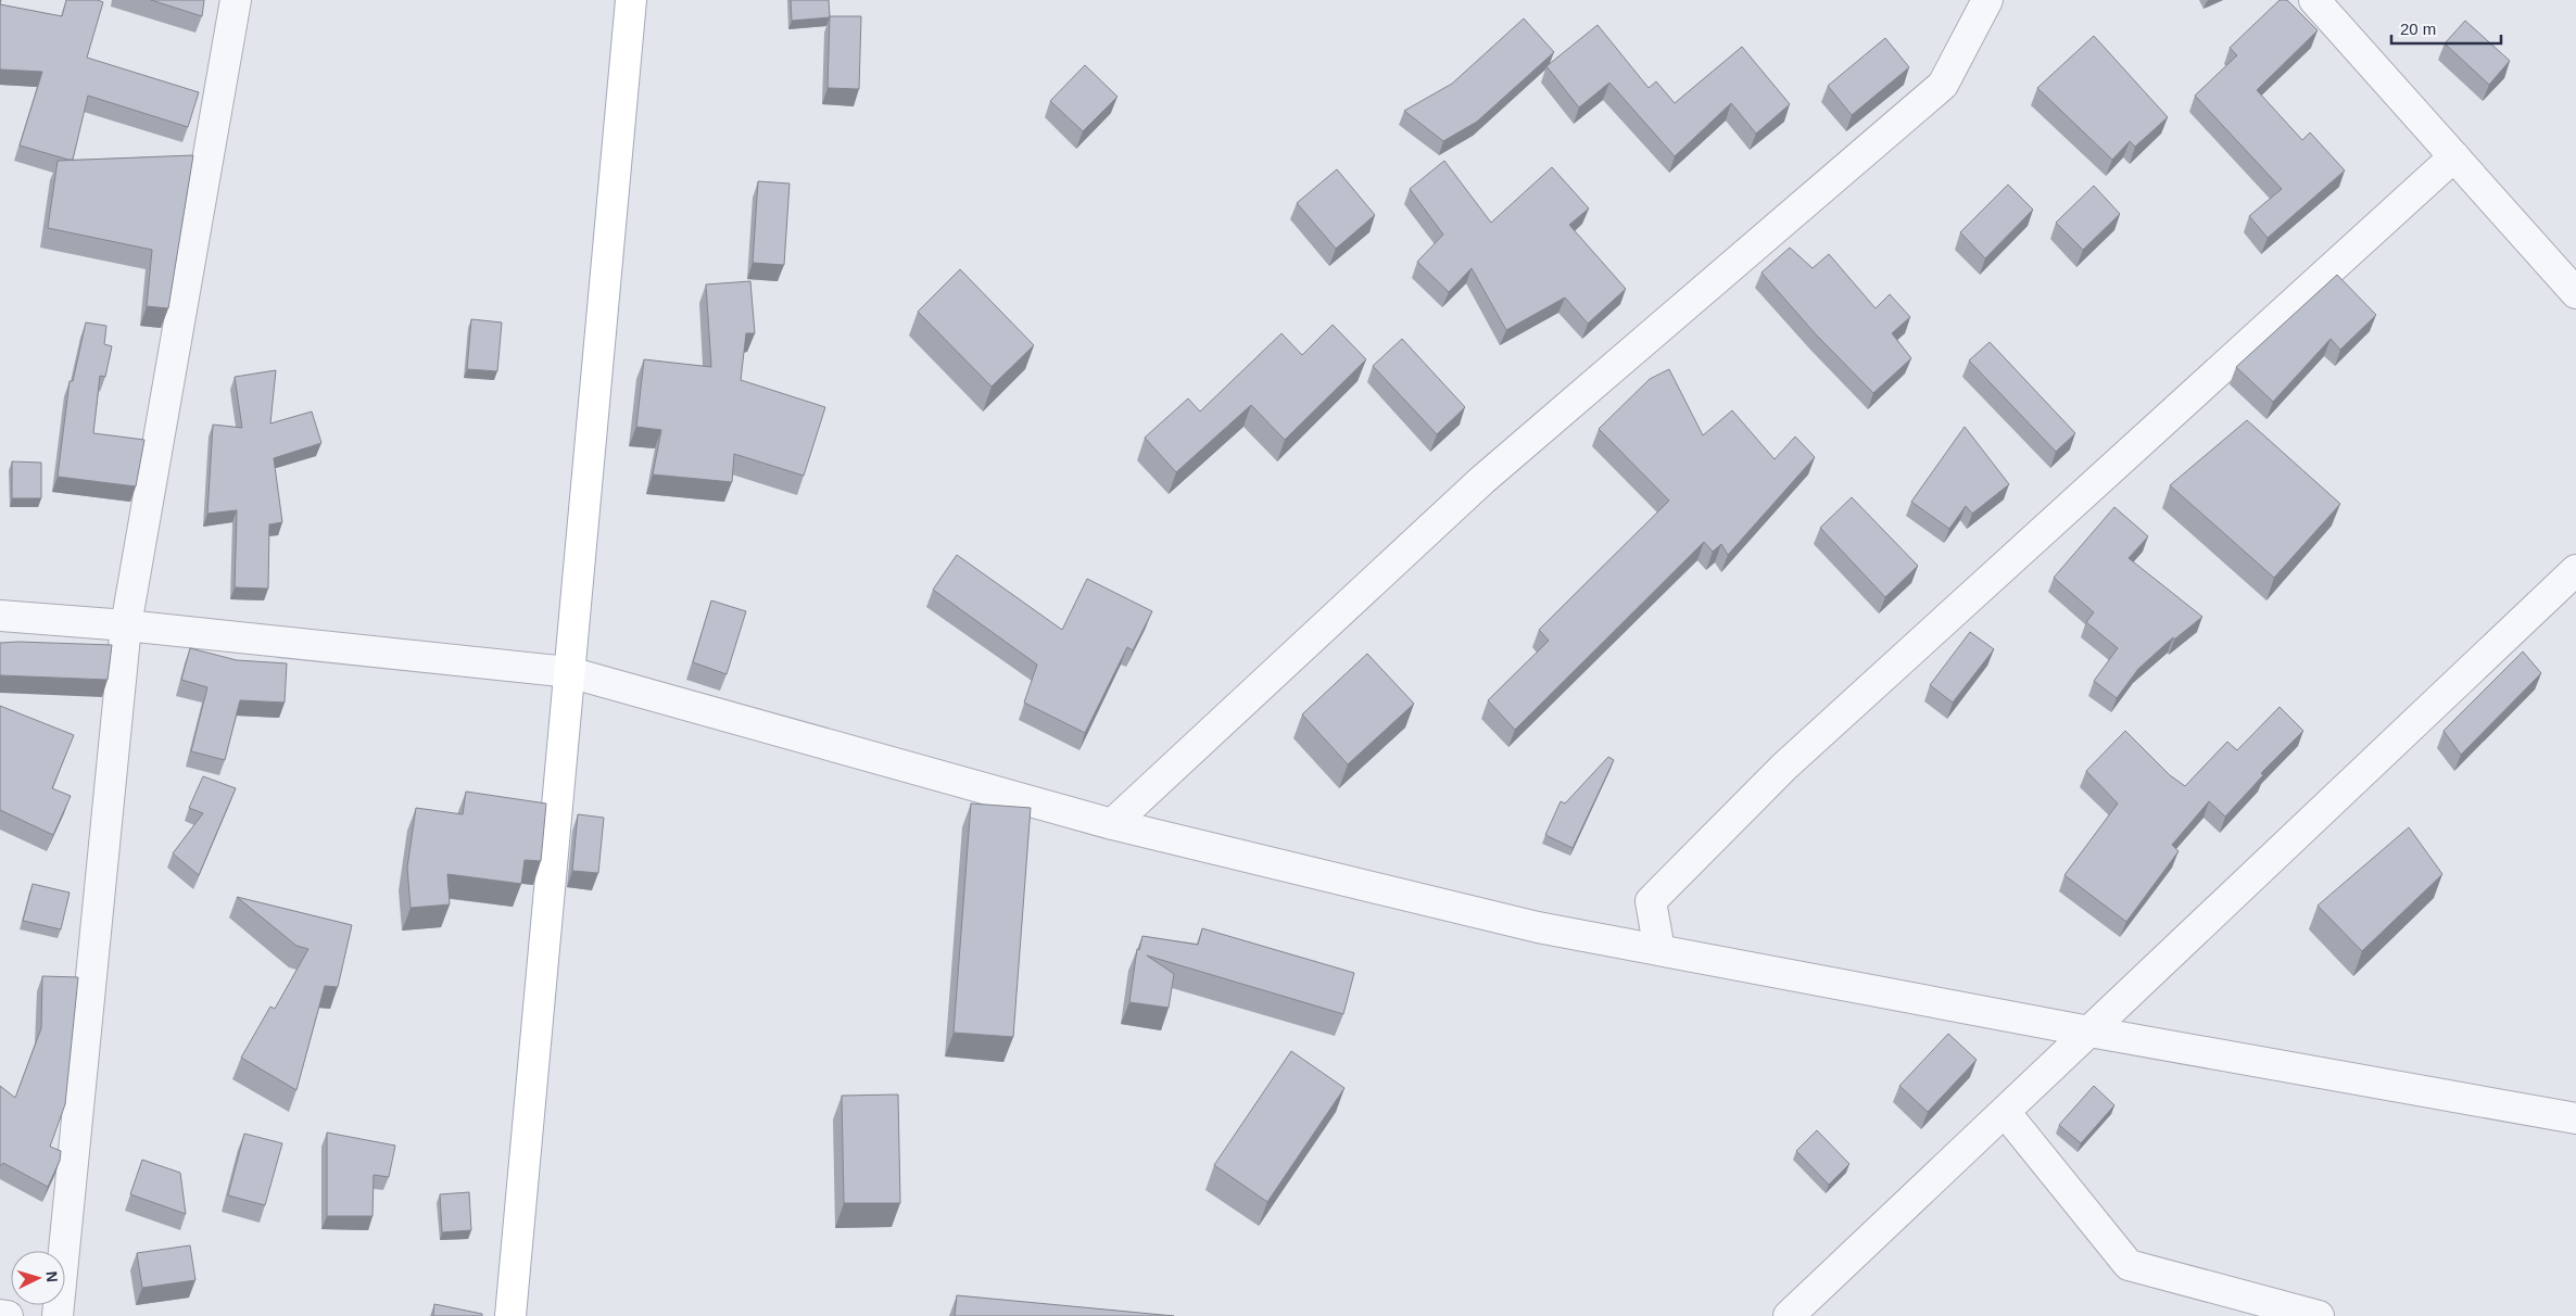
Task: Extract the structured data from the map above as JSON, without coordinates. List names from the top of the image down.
{
  "scale_bar": "20 m",
  "north": "right"
}
